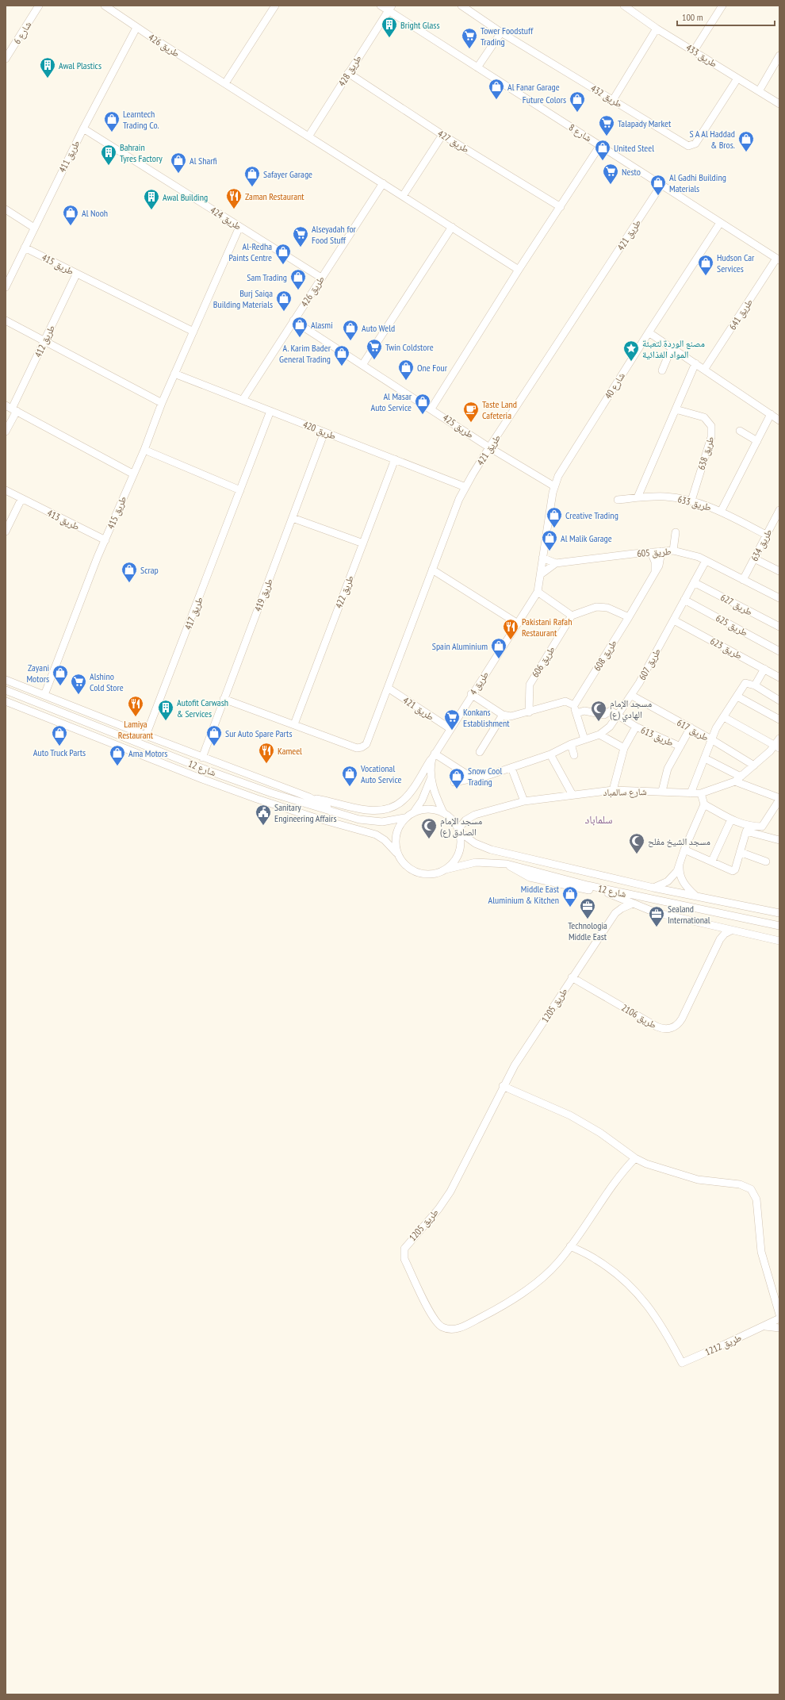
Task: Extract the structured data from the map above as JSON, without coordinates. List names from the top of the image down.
{
  "streets": {
    "street": [
      "شارع 6",
      "طريق 426",
      "طريق 433",
      "طريق 428",
      "طريق 432",
      "شارع 8",
      "طريق 427",
      "طريق 411",
      "طريق 424",
      "طريق 421",
      "طريق 415",
      "طريق 641",
      "طريق 412",
      "شارع 40",
      "طريق 425",
      "طريق 420",
      "طريق 638",
      "طريق 633",
      "طريق 413",
      "طريق 634",
      "طريق 605",
      "طريق 422",
      "طريق 419",
      "طريق 627",
      "طريق 417",
      "طريق 625",
      "طريق 623",
      "طريق 608",
      "طريق 606",
      "طريق 607",
      "طريق 4",
      "طريق 617",
      "طريق 613",
      "شارع 12",
      "شارع سالمباد",
      "طريق 1205",
      "طريق 2106",
      "طريق 1212"
    ]
  },
  "crossings": [
    ["طريق 426", "طريق 428"],
    ["طريق 426", "طريق 411"],
    ["طريق 426", "طريق 424"],
    ["طريق 426", "طريق 425"],
    ["طريق 426", "طريق 420"],
    ["طريق 433", "طريق 432"],
    ["طريق 428", "شارع 8"],
    ["طريق 428", "طريق 427"],
    ["شارع 8", "طريق 421"],
    ["شارع 8", "طريق 641"],
    ["شارع 8", "شارع 40"],
    ["طريق 411", "طريق 424"],
    ["طريق 411", "طريق 415"],
    ["طريق 424", "طريق 415"],
    ["طريق 421", "طريق 425"],
    ["طريق 421", "طريق 420"],
    ["طريق 421", "طريق 422"],
    ["طريق 421", "طريق 4"],
    ["طريق 415", "طريق 412"],
    ["طريق 415", "طريق 420"],
    ["طريق 415", "طريق 413"],
    ["شارع 40", "طريق 425"],
    ["شارع 40", "طريق 4"],
    ["طريق 425", "طريق 4"],
    ["طريق 420", "طريق 422"],
    ["طريق 420", "طريق 419"],
    ["طريق 420", "طريق 417"],
    ["طريق 638", "طريق 633"],
    ["طريق 633", "طريق 634"],
    ["طريق 634", "طريق 605"],
    ["طريق 605", "طريق 608"],
    ["طريق 605", "طريق 607"],
    ["طريق 605", "طريق 4"],
    ["طريق 627", "طريق 607"],
    ["طريق 625", "طريق 607"],
    ["طريق 623", "طريق 607"],
    ["طريق 607", "طريق 617"],
    ["طريق 607", "طريق 613"],
    ["طريق 617", "شارع سالمباد"],
    ["شارع 12", "شارع سالمباد"],
    ["طريق 1205", "طريق 2106"],
    ["طريق 1205", "طريق 1212"]
  ],
  "districts": ["سلماباد"],
  "places": {
    "building": [
      "Bright Glass",
      "Awal Plastics",
      "Bahrain Tyres Factory",
      "Awal Building",
      "Autofit Carwash & Services"
    ],
    "supermarket": [
      "Tower Foodstuff Trading",
      "Talapady Market",
      "Nesto",
      "Alseyadah for Food Stuff",
      "Twin Coldstore",
      "Alshino Cold Store",
      "Konkans Establishment"
    ],
    "shop": [
      "Al Fanar Garage",
      "Future Colors",
      "Learntech Trading Co.",
      "S A Al Haddad & Bros.",
      "United Steel",
      "Al Sharfi",
      "Safayer Garage",
      "Al Gadhi Building Materials",
      "Al Nooh",
      "Al-Redha Paints Centre",
      "Hudson Car Services",
      "Sam Trading",
      "Burj Saiqa Building Materials",
      "Alasmi",
      "Auto Weld",
      "A. Karim Bader General Trading",
      "One Four",
      "Al Masar Auto Service",
      "Creative Trading",
      "Al Malik Garage",
      "Scrap",
      "Spain Aluminium",
      "Zayani Motors",
      "Auto Truck Parts",
      "Sur Auto Spare Parts",
      "Ama Motors",
      "Vocational Auto Service",
      "Snow Cool Trading",
      "Middle East Aluminium & Kitchen"
    ],
    "restaurant": [
      "Zaman Restaurant",
      "Pakistani Rafah Restaurant",
      "Lamiya Restaurant",
      "Kameel"
    ],
    "place": ["مصنع الوردة لتعبئة المواد الغذائية"],
    "cafe": ["Taste Land Cafeteria"],
    "mosque": ["مسجد الإمام الهادي (ع)", "مسجد الإمام الصادق (ع)", "مسجد الشيخ مفلح"],
    "public building": ["Sanitary Engineering Affairs"],
    "office": ["Technologia Middle East", "Sealand International"]
  },
  "scale_bar": "100 m"
}
